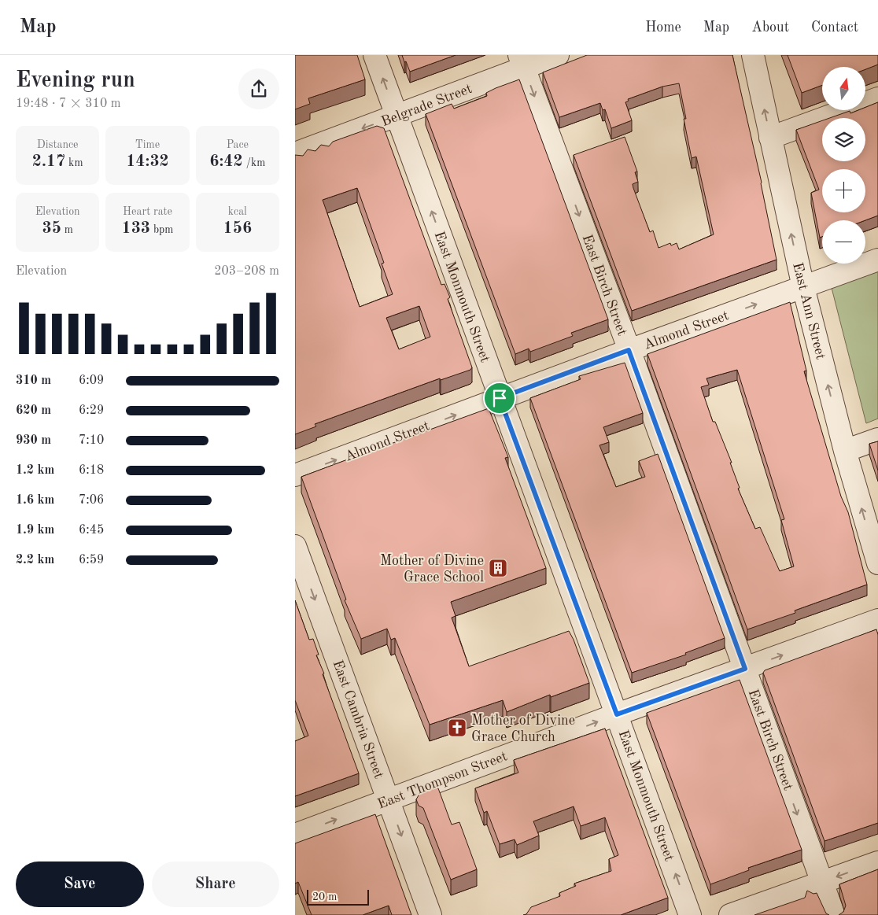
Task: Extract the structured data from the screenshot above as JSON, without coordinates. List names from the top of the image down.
{
  "streets": {
    "street": [
      "Belgrade Street",
      "East Birch Street",
      "East Monmouth Street",
      "East Ann Street",
      "Almond Street",
      "East Cambria Street",
      "East Thompson Street"
    ]
  },
  "crossings": [
    ["Belgrade Street", "East Birch Street"],
    ["Belgrade Street", "East Monmouth Street"],
    ["East Birch Street", "Almond Street"],
    ["East Birch Street", "East Thompson Street"],
    ["East Monmouth Street", "Almond Street"],
    ["East Monmouth Street", "East Thompson Street"],
    ["East Ann Street", "Almond Street"],
    ["East Cambria Street", "East Thompson Street"]
  ],
  "one_way": [
    "Belgrade Street",
    "East Birch Street",
    "East Monmouth Street",
    "East Ann Street",
    "Almond Street",
    "East Cambria Street",
    "East Thompson Street"
  ],
  "places": {
    "building": ["Mother of Divine Grace School"],
    "church": ["Mother of Divine Grace Church"]
  },
  "scale_bar": "20 m",
  "north": "top",
  "page": {
    "header": "Map",
    "nav": [
      "Home",
      "Map",
      "About",
      "Contact"
    ],
    "heading": ["Evening run", "19:48 · 7 × 310 m"],
    "map_buttons": ["+", "−"],
    "stats": [
      ["Distance", "2.17 km"],
      ["Time", "14:32"],
      ["Pace", "6:42 /km"],
      ["Elevation", "35 m"],
      ["Heart rate", "133 bpm"],
      ["kcal", "156"]
    ],
    "chart": ["Elevation", "203–208 m"],
    "list": [
      {
        "name": "310 m",
        "note": "6:09"
      },
      {
        "name": "620 m",
        "note": "6:29"
      },
      {
        "name": "930 m",
        "note": "7:10"
      },
      {
        "name": "1.2 km",
        "note": "6:18"
      },
      {
        "name": "1.6 km",
        "note": "7:06"
      },
      {
        "name": "1.9 km",
        "note": "6:45"
      },
      {
        "name": "2.2 km",
        "note": "6:59"
      }
    ],
    "buttons": ["Save", "Share"],
    "scale": "20 m"
  }
}
